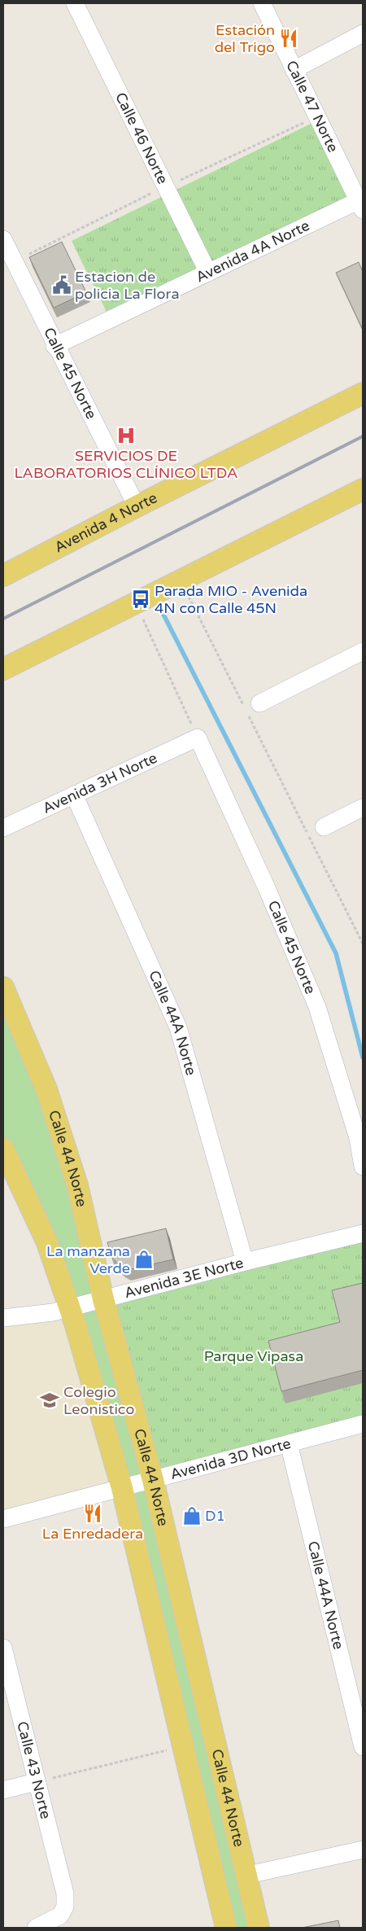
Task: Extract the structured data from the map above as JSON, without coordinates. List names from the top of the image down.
{
  "streets": {
    "main road": ["Avenida 4 Norte", "Calle 44 Norte"],
    "street": [
      "Calle 47 Norte",
      "Calle 46 Norte",
      "Avenida 4A Norte",
      "Calle 45 Norte",
      "Avenida 3H Norte",
      "Calle 44A Norte",
      "Avenida 3E Norte",
      "Avenida 3D Norte",
      "Calle 43 Norte"
    ]
  },
  "crossings": [
    ["Calle 47 Norte", "Avenida 4A Norte"],
    ["Calle 46 Norte", "Avenida 4A Norte"],
    ["Avenida 4A Norte", "Calle 45 Norte"],
    ["Calle 45 Norte", "Avenida 4 Norte"],
    ["Calle 45 Norte", "Avenida 3H Norte"],
    ["Avenida 3H Norte", "Calle 44A Norte"],
    ["Calle 44A Norte", "Avenida 3E Norte"],
    ["Calle 44A Norte", "Avenida 3D Norte"],
    ["Calle 44 Norte", "Avenida 3E Norte"],
    ["Calle 44 Norte", "Avenida 3D Norte"]
  ],
  "parks": ["Parque Vipasa"],
  "places": {
    "restaurant": ["Estación del Trigo", "La Enredadera"],
    "public building": ["Estacion de policia La Flora"],
    "hospital": ["SERVICIOS DE LABORATORIOS CLÍNICO LTDA"],
    "bus stop": ["Parada MIO - Avenida 4N con Calle 45N"],
    "shop": ["La manzana Verde", "D1"],
    "school or university": ["Colegio Leonistico"]
  }
}
